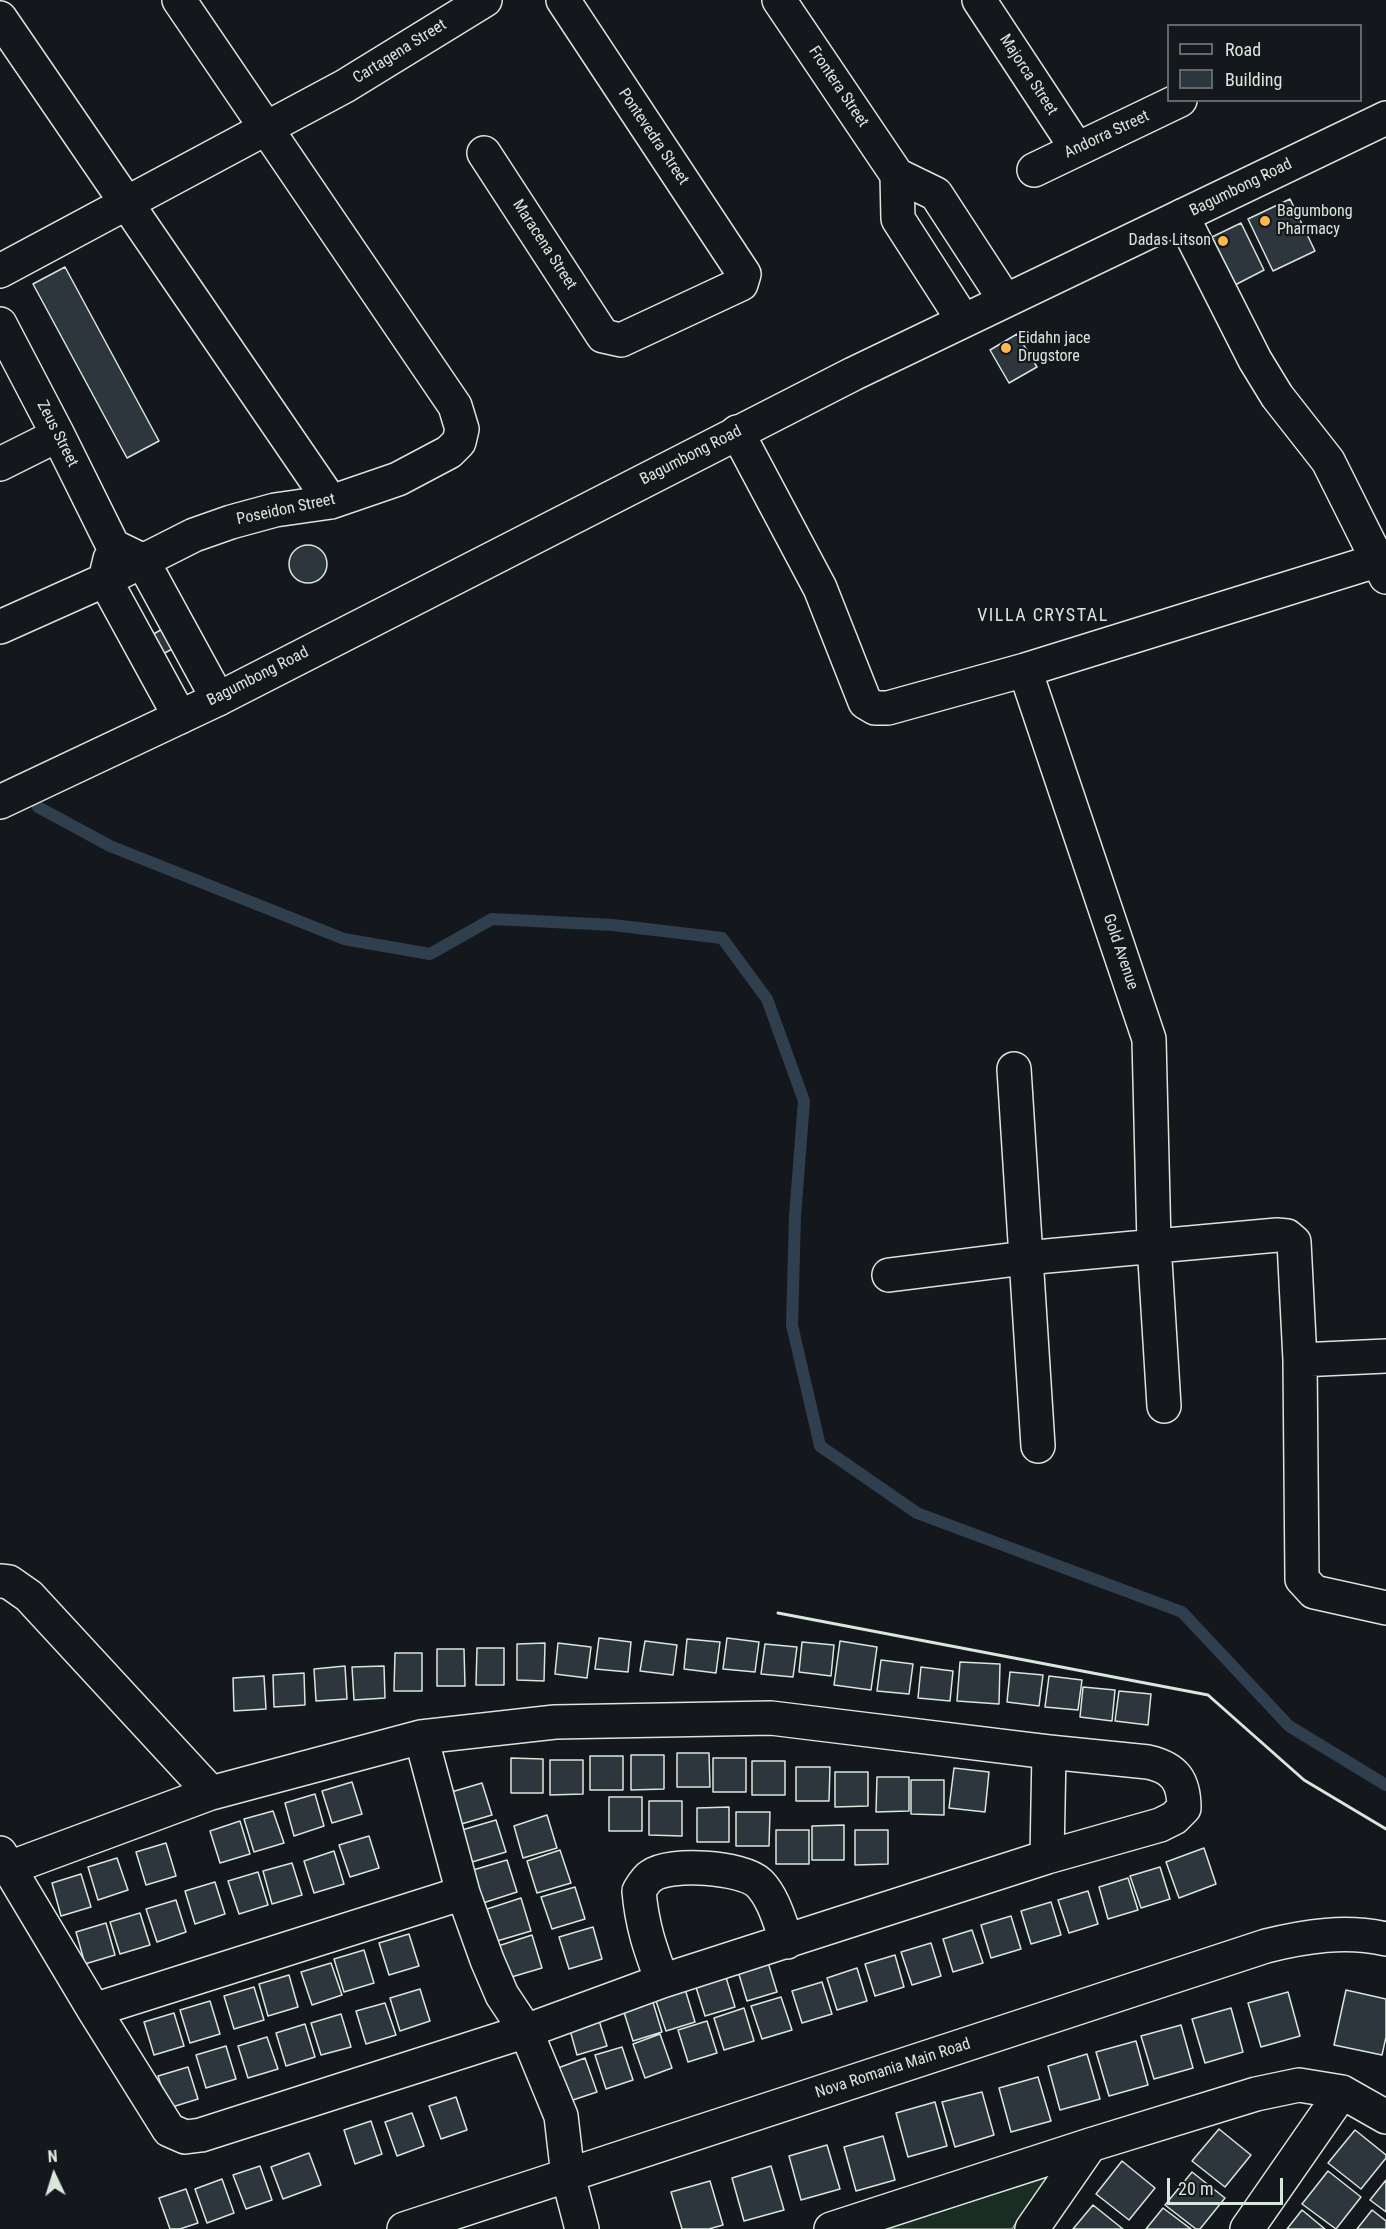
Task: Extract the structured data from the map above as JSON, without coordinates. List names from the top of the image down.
{
  "streets": {
    "street": [
      "Cartagena Street",
      "Majorca Street",
      "Frontera Street",
      "Andorra Street",
      "Pontevedra Street",
      "Bagumbong Road",
      "Maracena Street",
      "Zeus Street",
      "Poseidon Street",
      "Gold Avenue",
      "Nova Romania Main Road"
    ]
  },
  "crossings": [
    ["Cartagena Street", "Poseidon Street"],
    ["Majorca Street", "Andorra Street"],
    ["Pontevedra Street", "Maracena Street"]
  ],
  "districts": ["VILLA CRYSTAL"],
  "places": ["Bagumbong Pharmacy", "Dadas Litson", "Eidahn jace Drugstore"],
  "legend": ["Road", "Building"],
  "scale_bar": "20 m",
  "north": "top"
}
